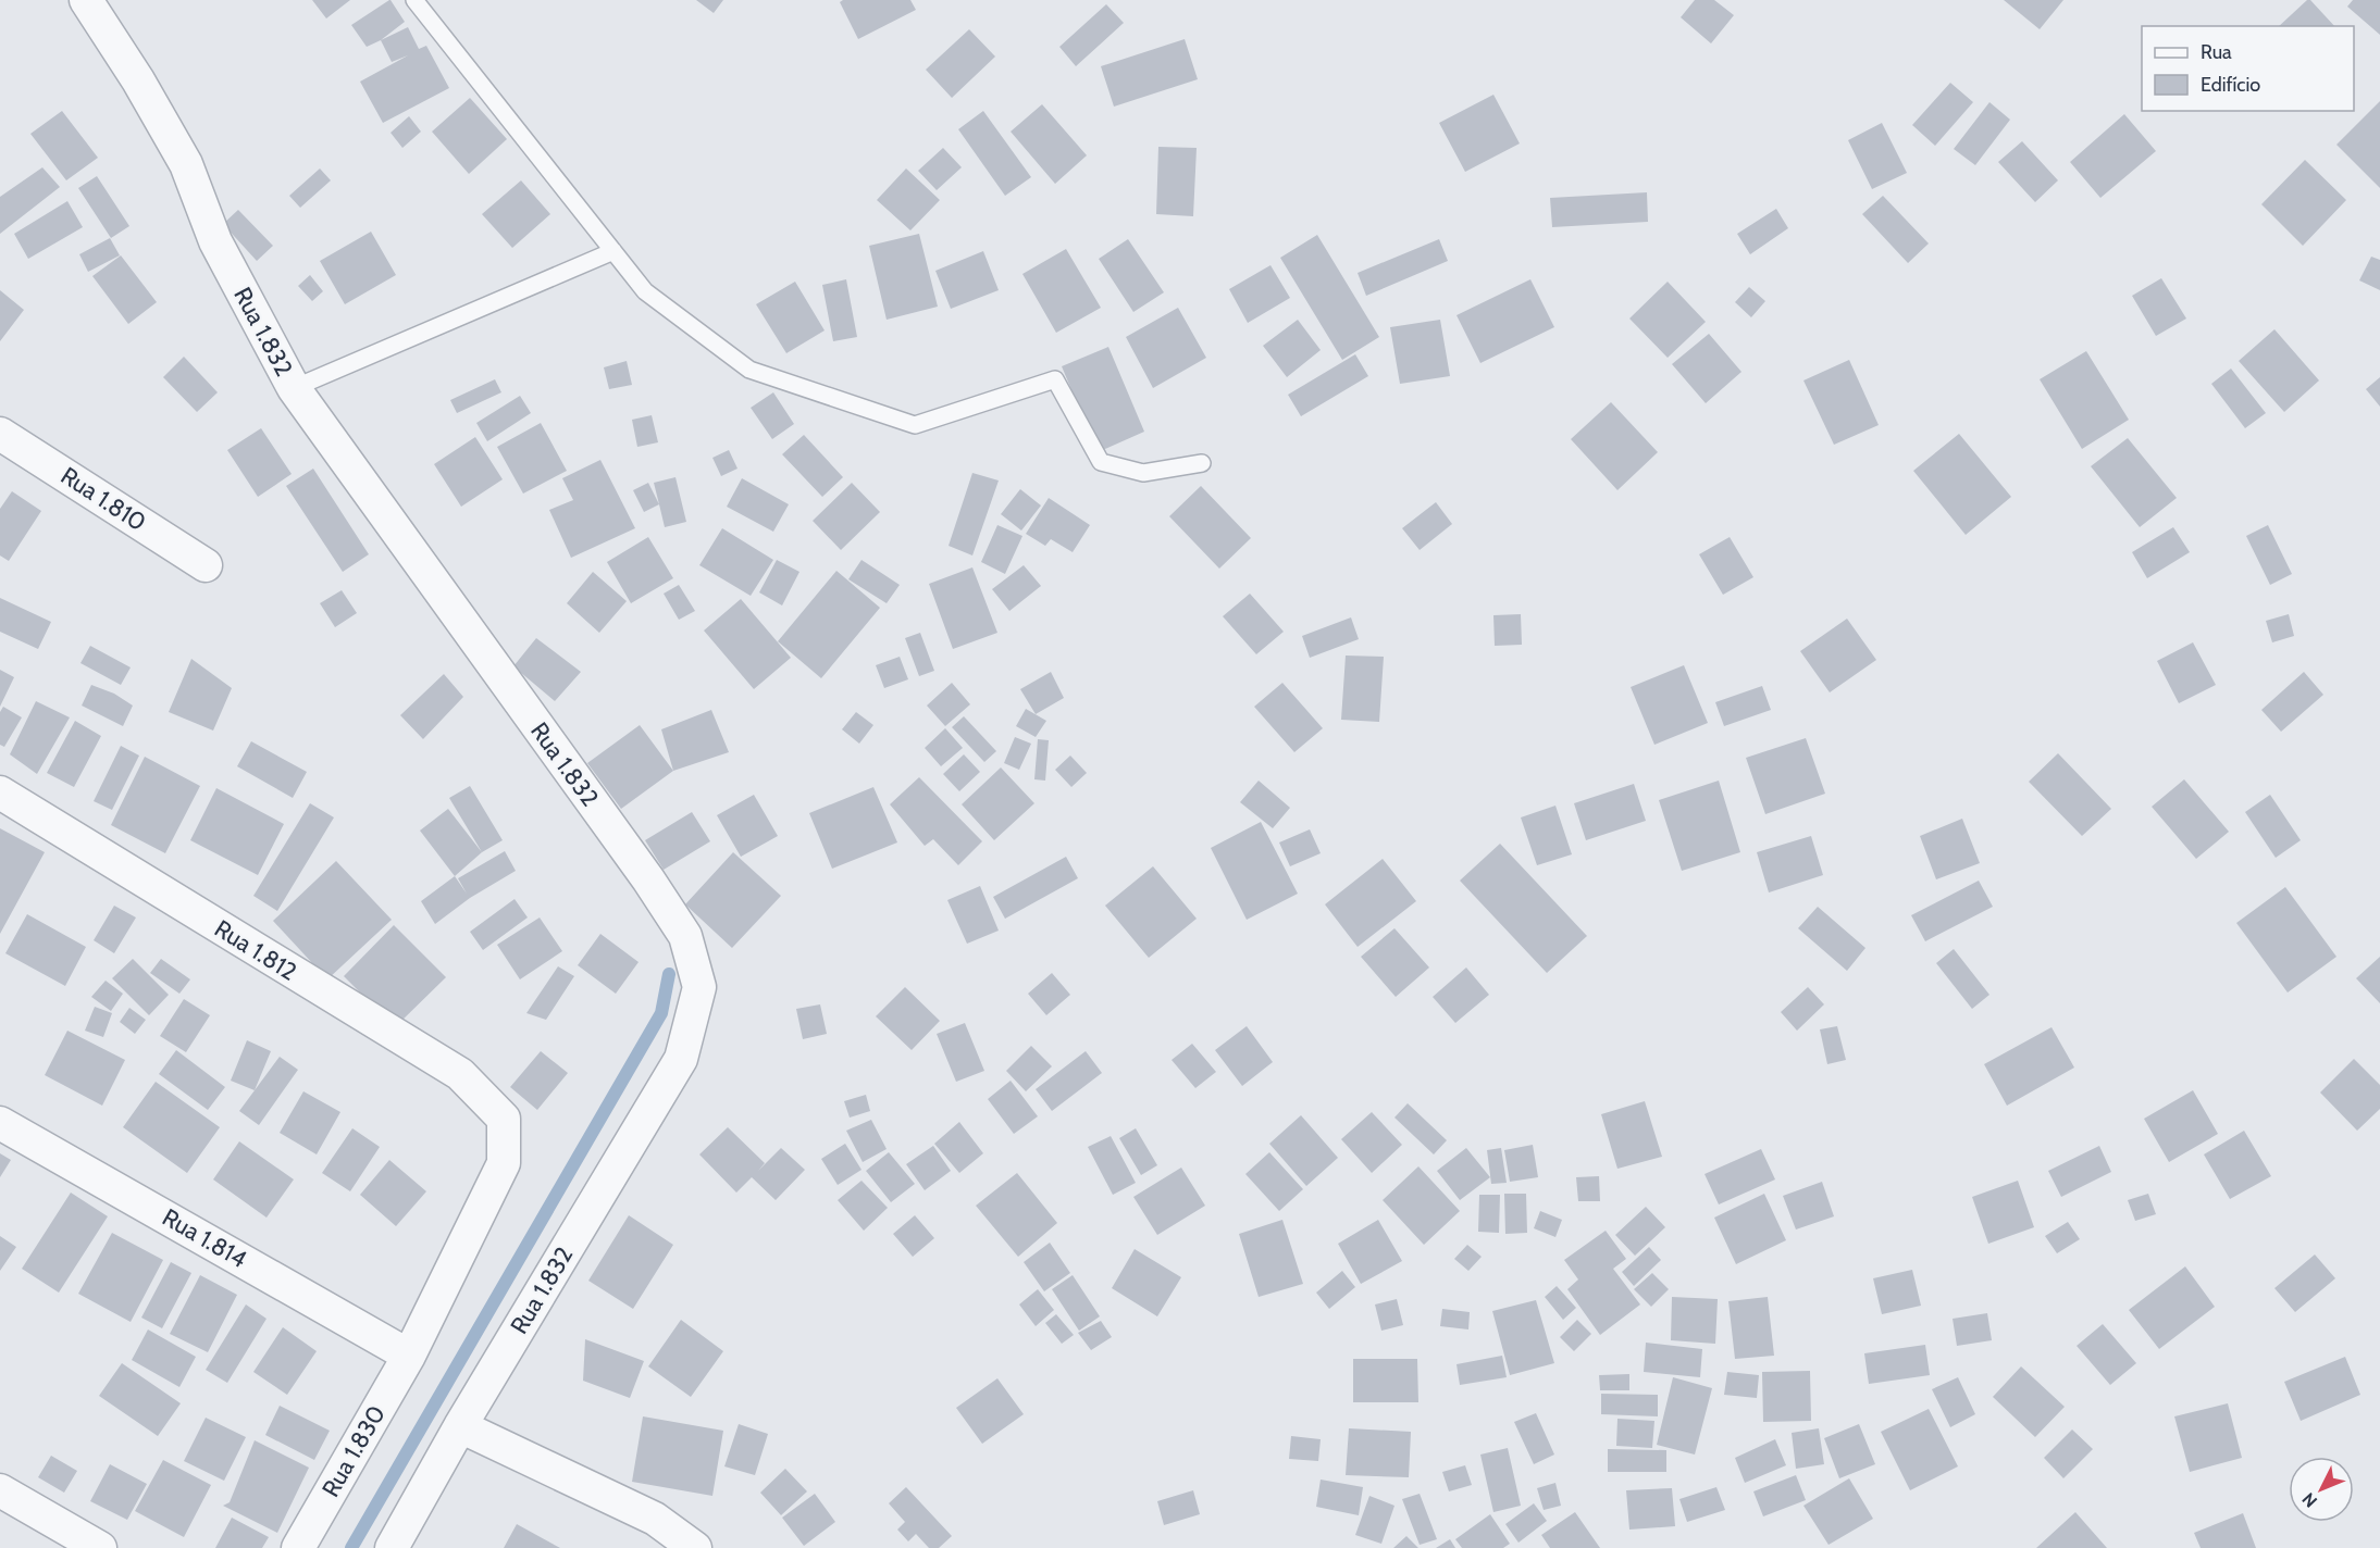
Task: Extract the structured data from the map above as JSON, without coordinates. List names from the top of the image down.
{
  "streets": {
    "street": [
      "Rua 1.832",
      "Rua 1.810",
      "Rua 1.812",
      "Rua 1.814",
      "Rua 1.830"
    ]
  },
  "crossings": [
    ["Rua 1.812", "Rua 1.830"],
    ["Rua 1.814", "Rua 1.830"]
  ],
  "legend": ["Rua", "Edifício"],
  "north": "bottom left"
}
